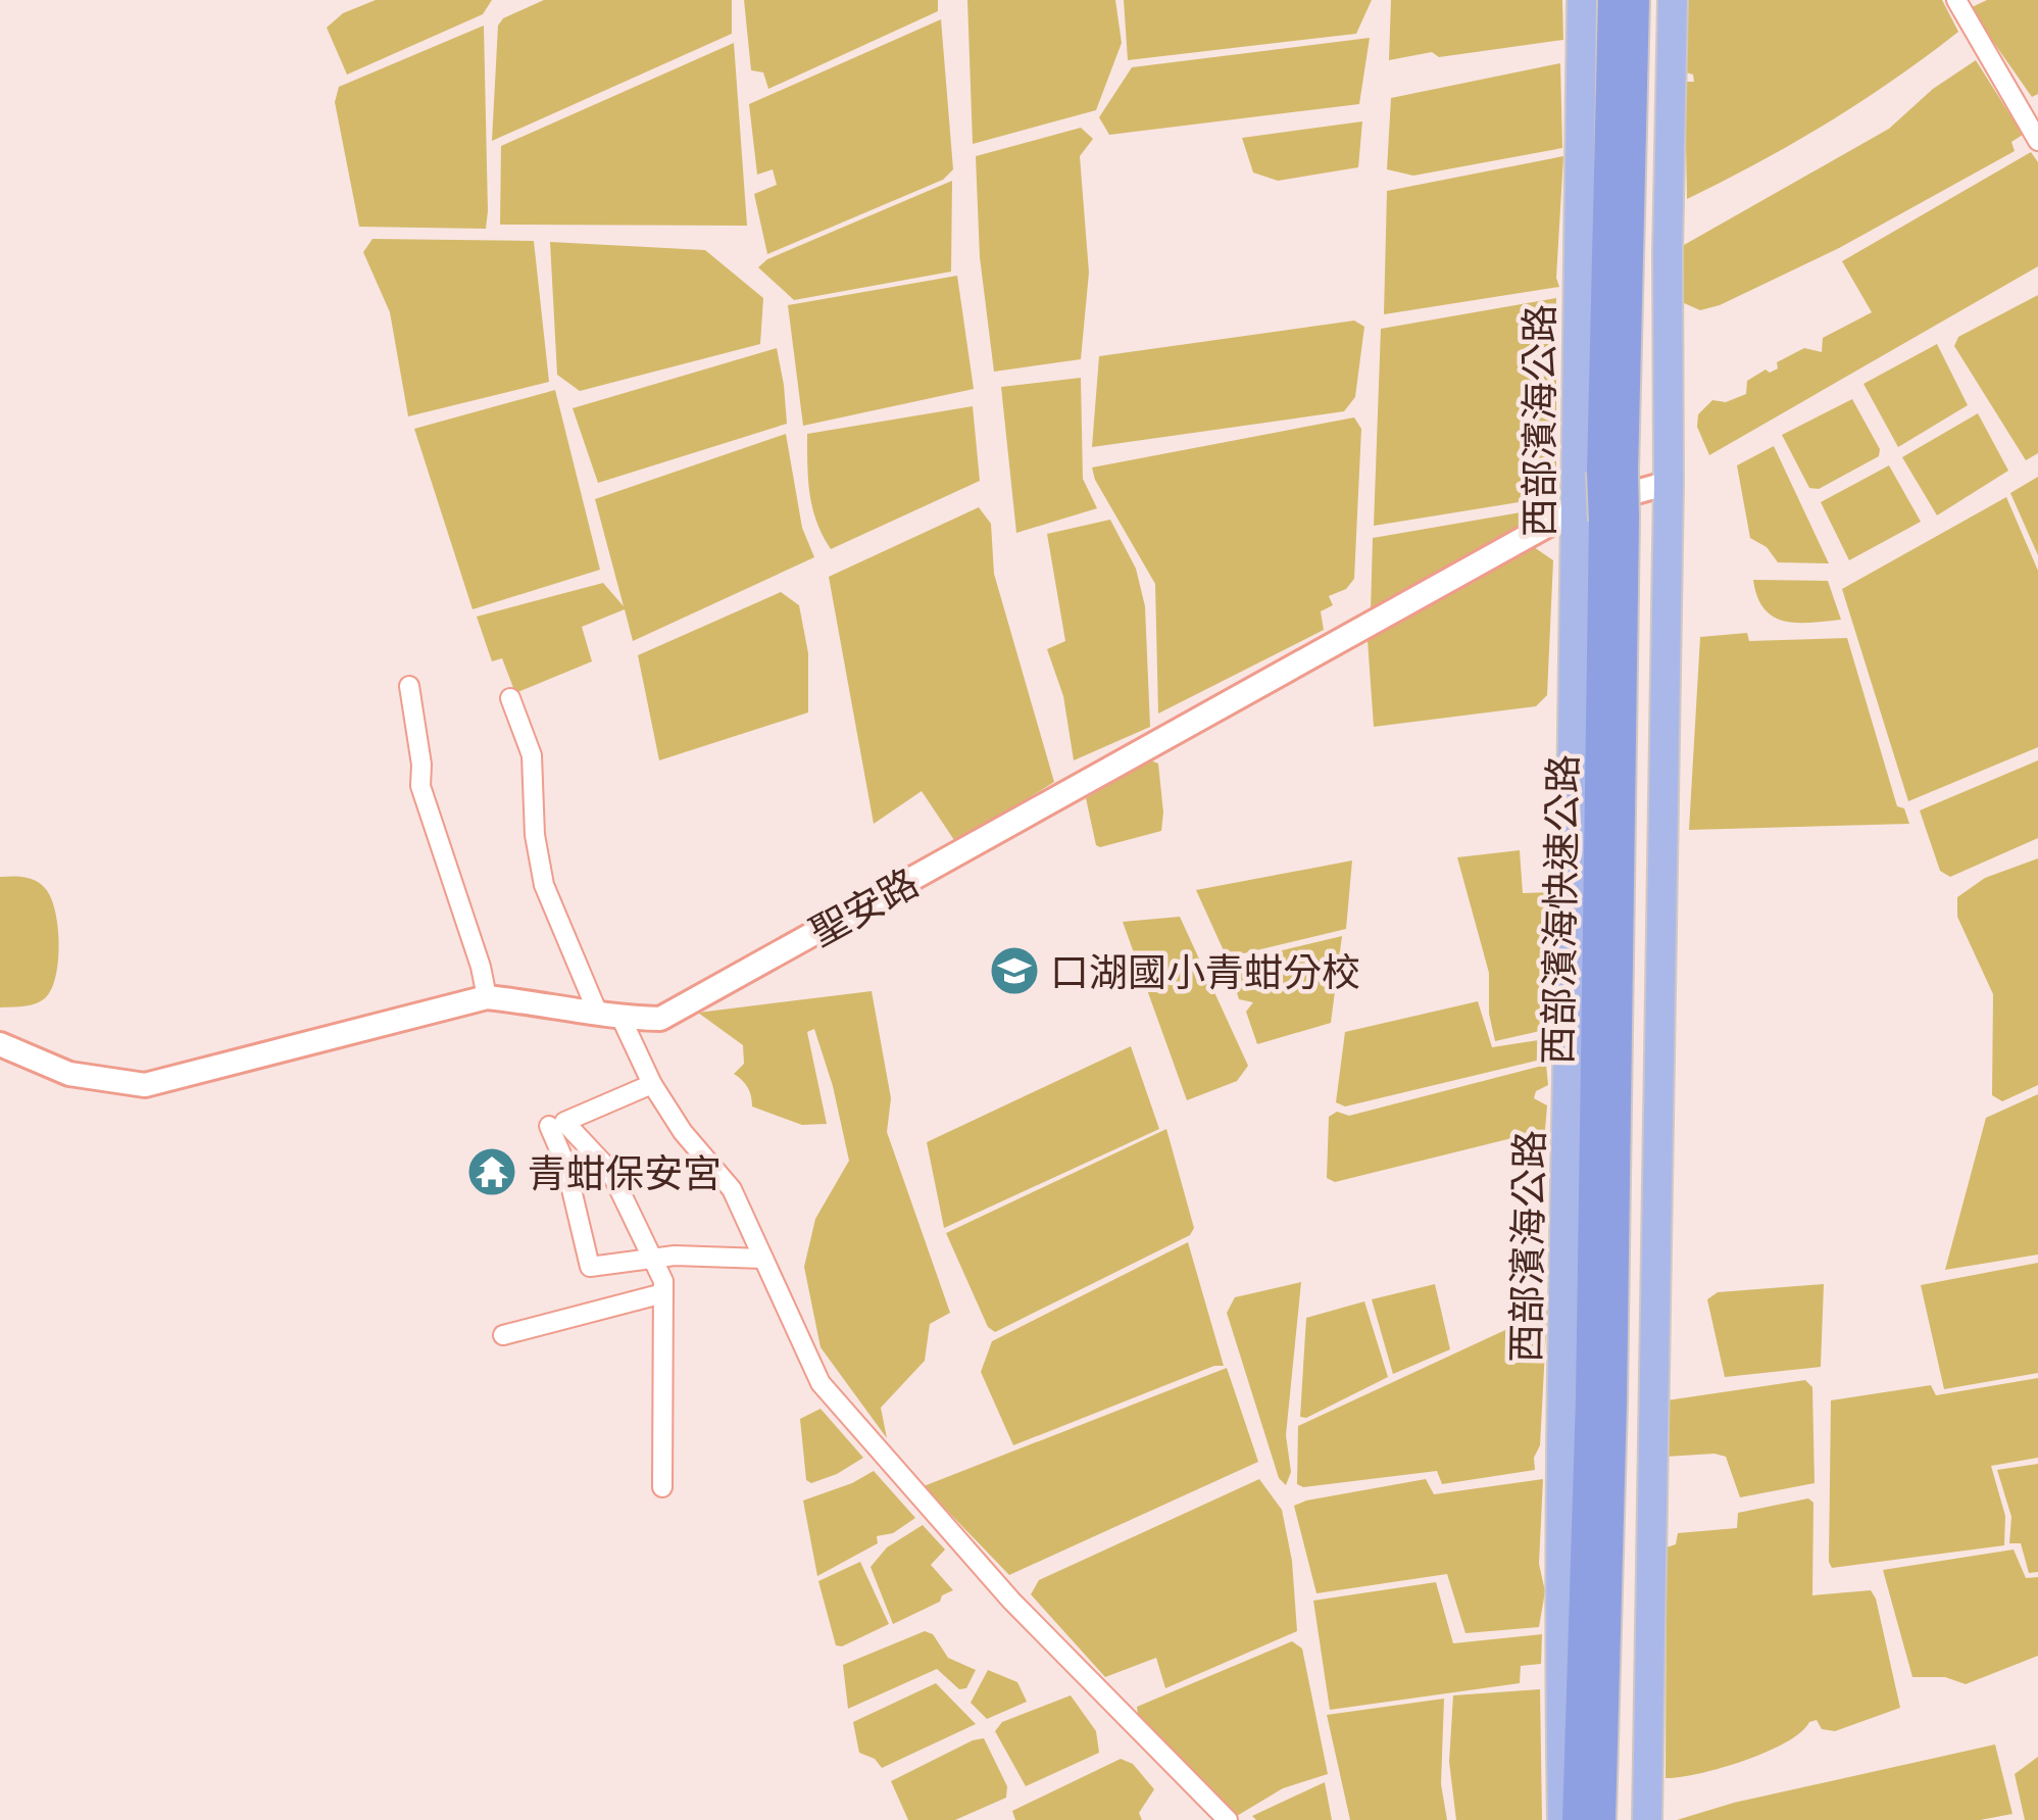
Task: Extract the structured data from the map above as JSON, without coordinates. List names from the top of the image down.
{
  "streets": {
    "highway": ["西部濱海快速公路"],
    "main road": ["西部濱海公路"],
    "street": ["聖安路"]
  },
  "crossings": [
    ["西部濱海公路", "聖安路"],
    ["西部濱海公路", "西部濱海快速公路"],
    ["聖安路", "西部濱海快速公路"]
  ],
  "places": {
    "school or university": ["口湖國小青蚶分校"],
    "temple": ["青蚶保安宮"]
  }
}
